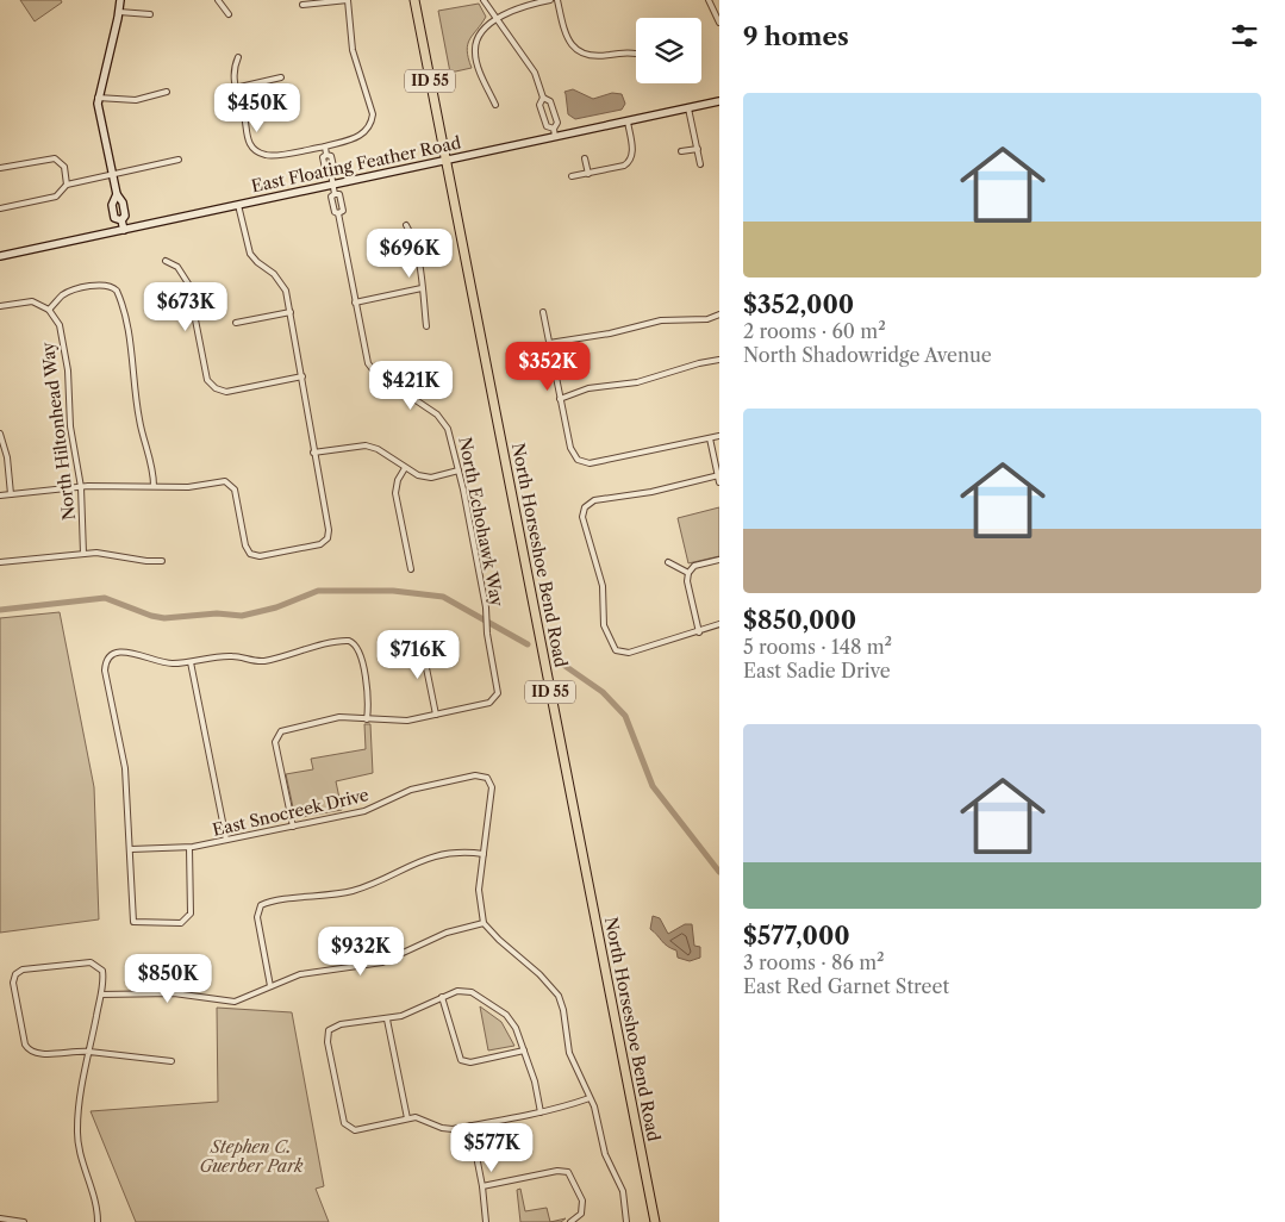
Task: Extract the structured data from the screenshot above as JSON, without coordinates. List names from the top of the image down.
{
  "streets": {
    "highway": ["ID 55", "North Horseshoe Bend Road"],
    "street": [
      "East Floating Feather Road",
      "North Hiltonhead Way",
      "North Echohawk Way",
      "East Snocreek Drive"
    ]
  },
  "crossings": [
    ["East Floating Feather Road", "North Echohawk Way"],
    ["East Floating Feather Road", "North Horseshoe Bend Road"]
  ],
  "parks": ["Stephen C. Guerber Park"],
  "page": {
    "heading": "9 homes",
    "list": [
      {
        "name": "$352,000",
        "note": "2 rooms · 60 m² · North Shadowridge Avenue"
      },
      {
        "name": "$850,000",
        "note": "5 rooms · 148 m² · East Sadie Drive"
      },
      {
        "name": "$577,000",
        "note": "3 rooms · 86 m² · East Red Garnet Street"
      }
    ],
    "price": [
      "$450K",
      "$696K",
      "$673K",
      "$352K",
      "$421K",
      "$716K",
      "$932K",
      "$850K",
      "$577K"
    ]
  }
}
